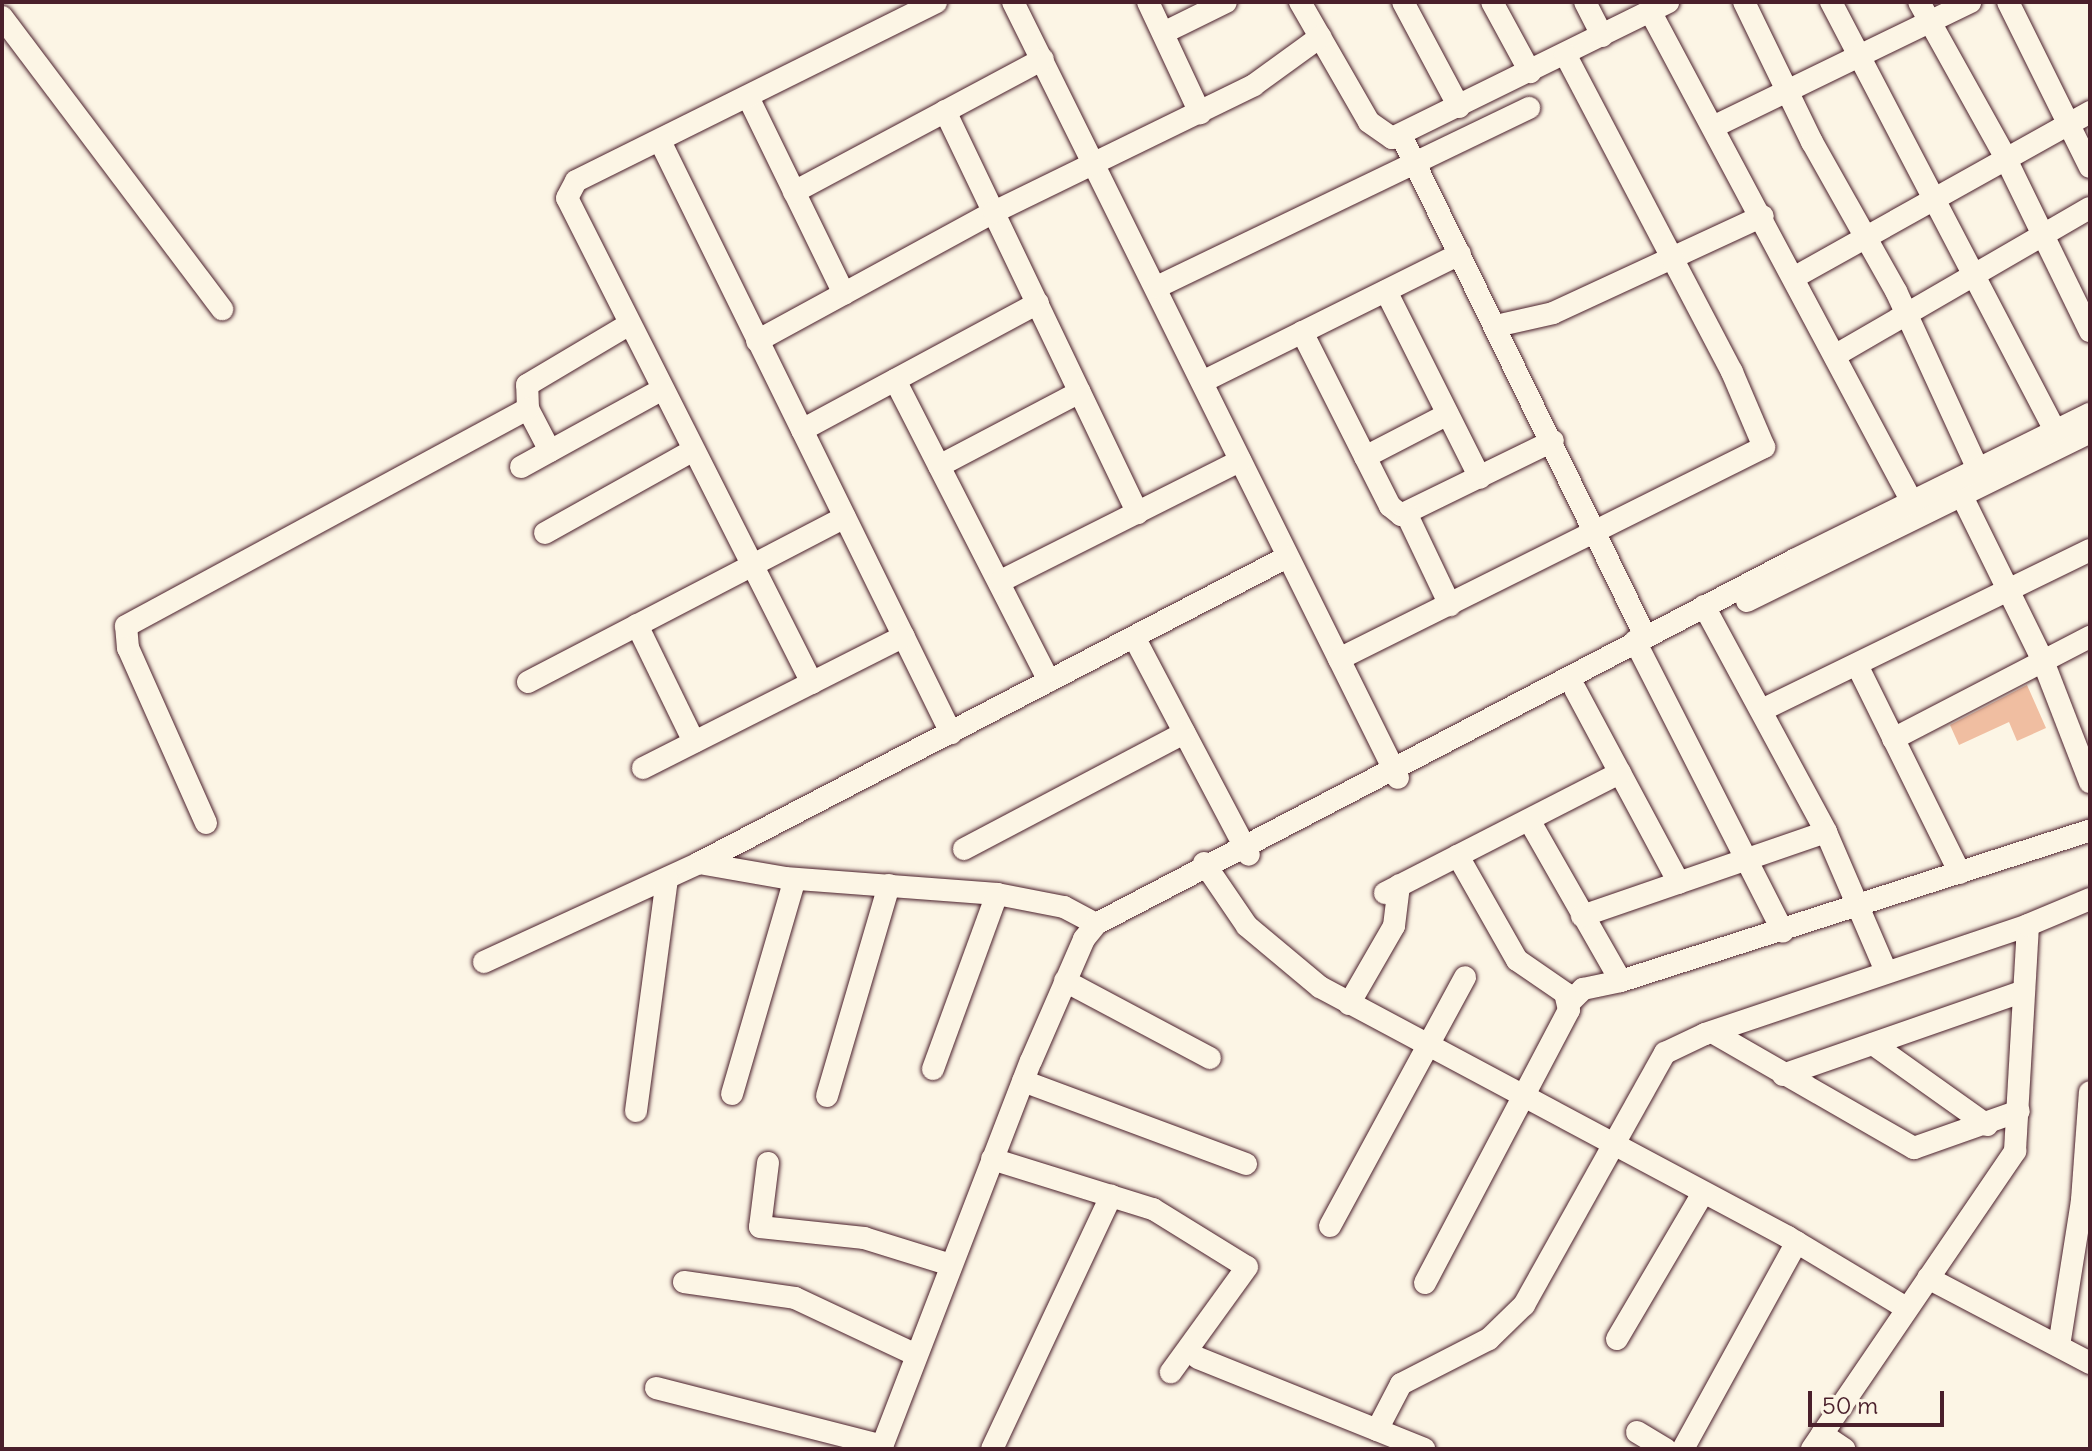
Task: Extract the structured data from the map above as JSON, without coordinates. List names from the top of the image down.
{
  "scale_bar": "50 m"
}
